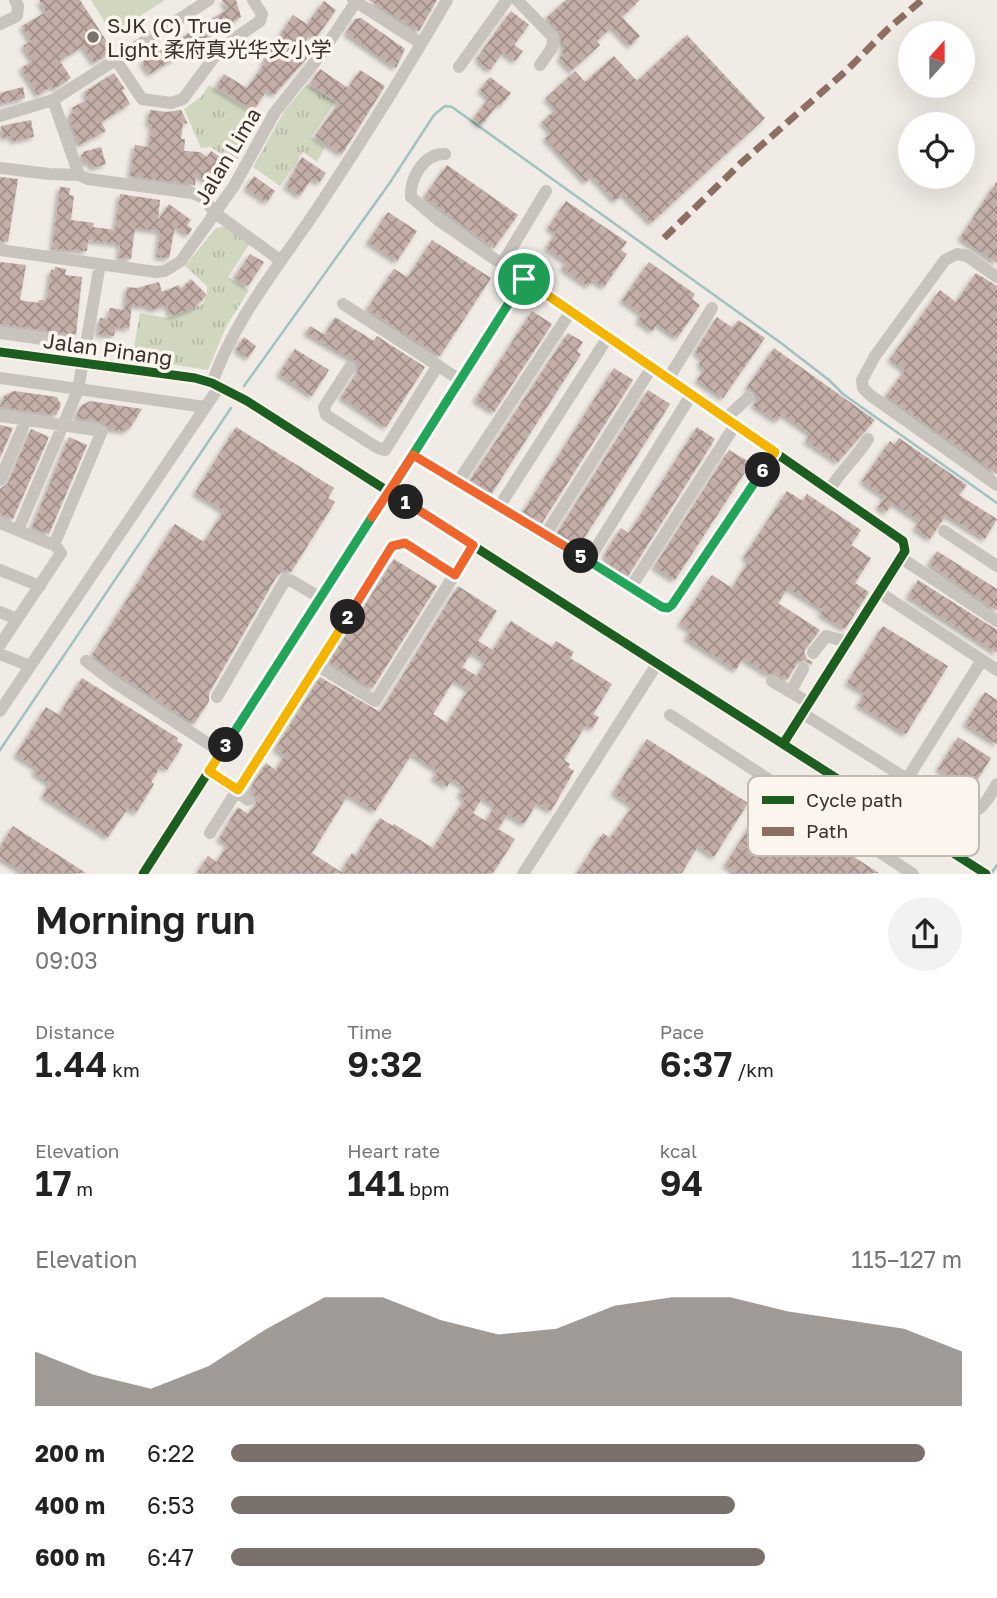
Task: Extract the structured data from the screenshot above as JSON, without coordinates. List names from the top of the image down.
{
  "streets": {
    "street": ["Jalan Lima", "Jalan Pinang"]
  },
  "places": ["SJK (C) True Light 柔府真光华文小学"],
  "legend": ["Cycle path", "Path"],
  "north": "top",
  "page": {
    "pins": [
      "6",
      "1",
      "5",
      "2",
      "3"
    ],
    "heading": ["Morning run", "09:03"],
    "stats": [
      ["Distance", "1.44 km"],
      ["Time", "9:32"],
      ["Pace", "6:37 /km"],
      ["Elevation", "17 m"],
      ["Heart rate", "141 bpm"],
      ["kcal", "94"]
    ],
    "chart": ["Elevation", "115–127 m"],
    "list": [
      {
        "name": "200 m",
        "note": "6:22"
      },
      {
        "name": "400 m",
        "note": "6:53"
      },
      {
        "name": "600 m",
        "note": "6:47"
      }
    ]
  }
}
